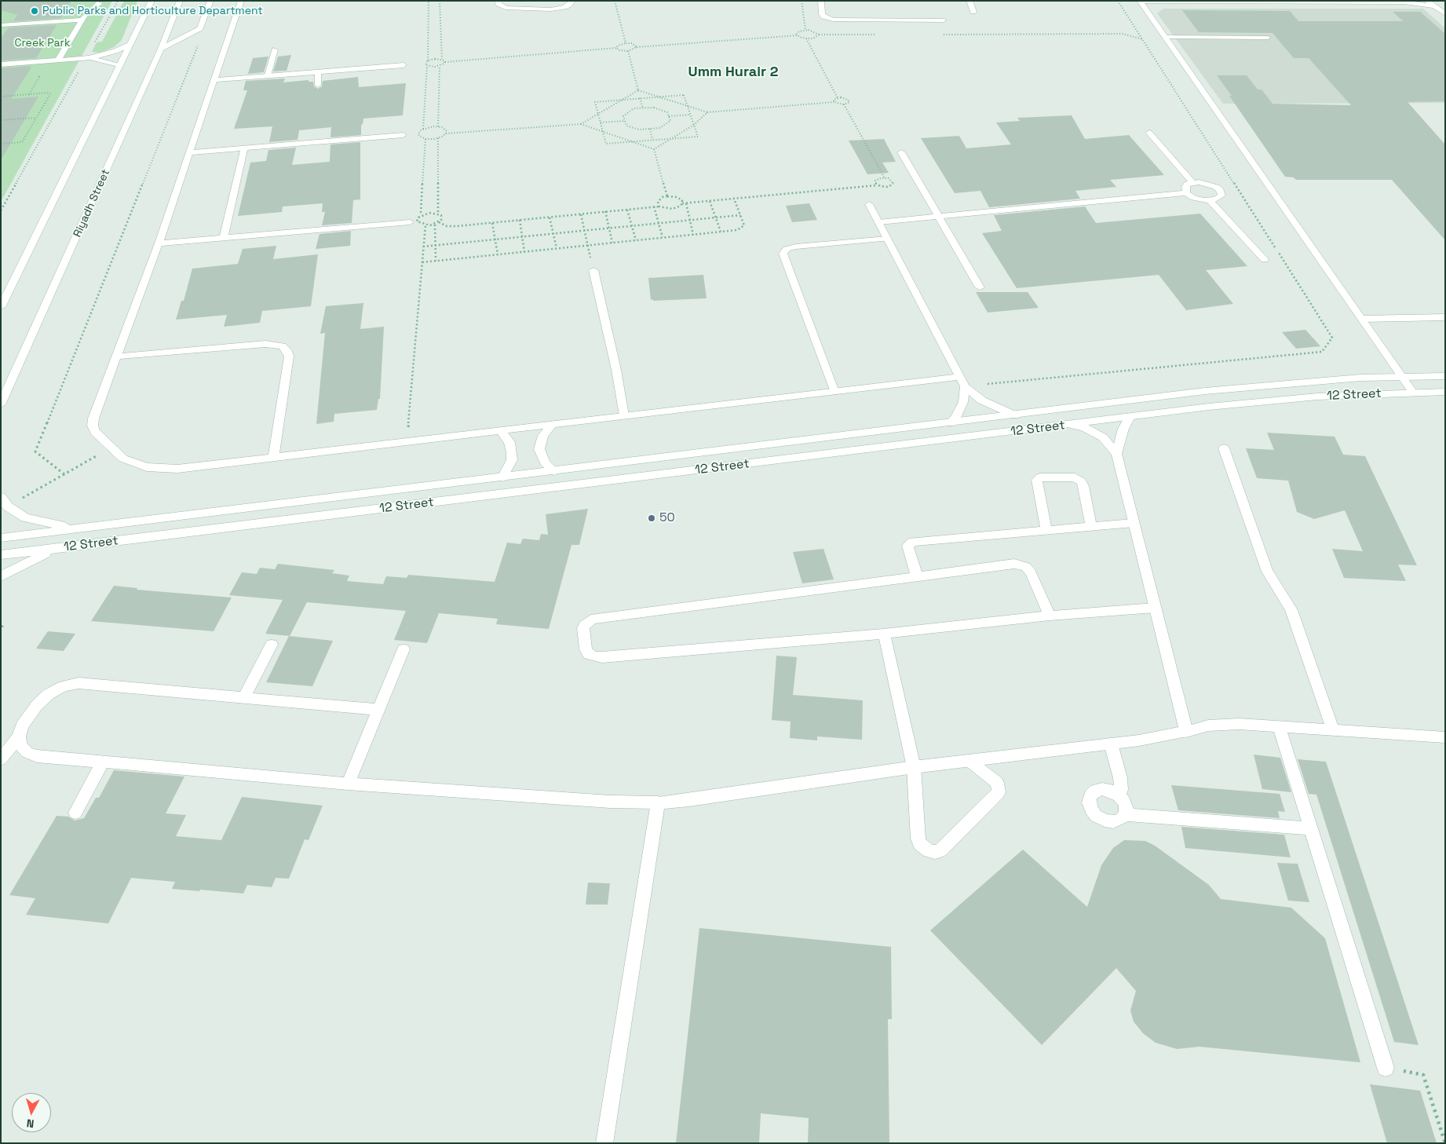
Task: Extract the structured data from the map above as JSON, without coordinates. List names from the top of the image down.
{
  "streets": {
    "street": ["Riyadh Street", "12 Street"]
  },
  "districts": ["Umm Hurair 2"],
  "parks": ["Creek Park"],
  "places": ["Public Parks and Horticulture Department", "50"],
  "north": "bottom"
}
